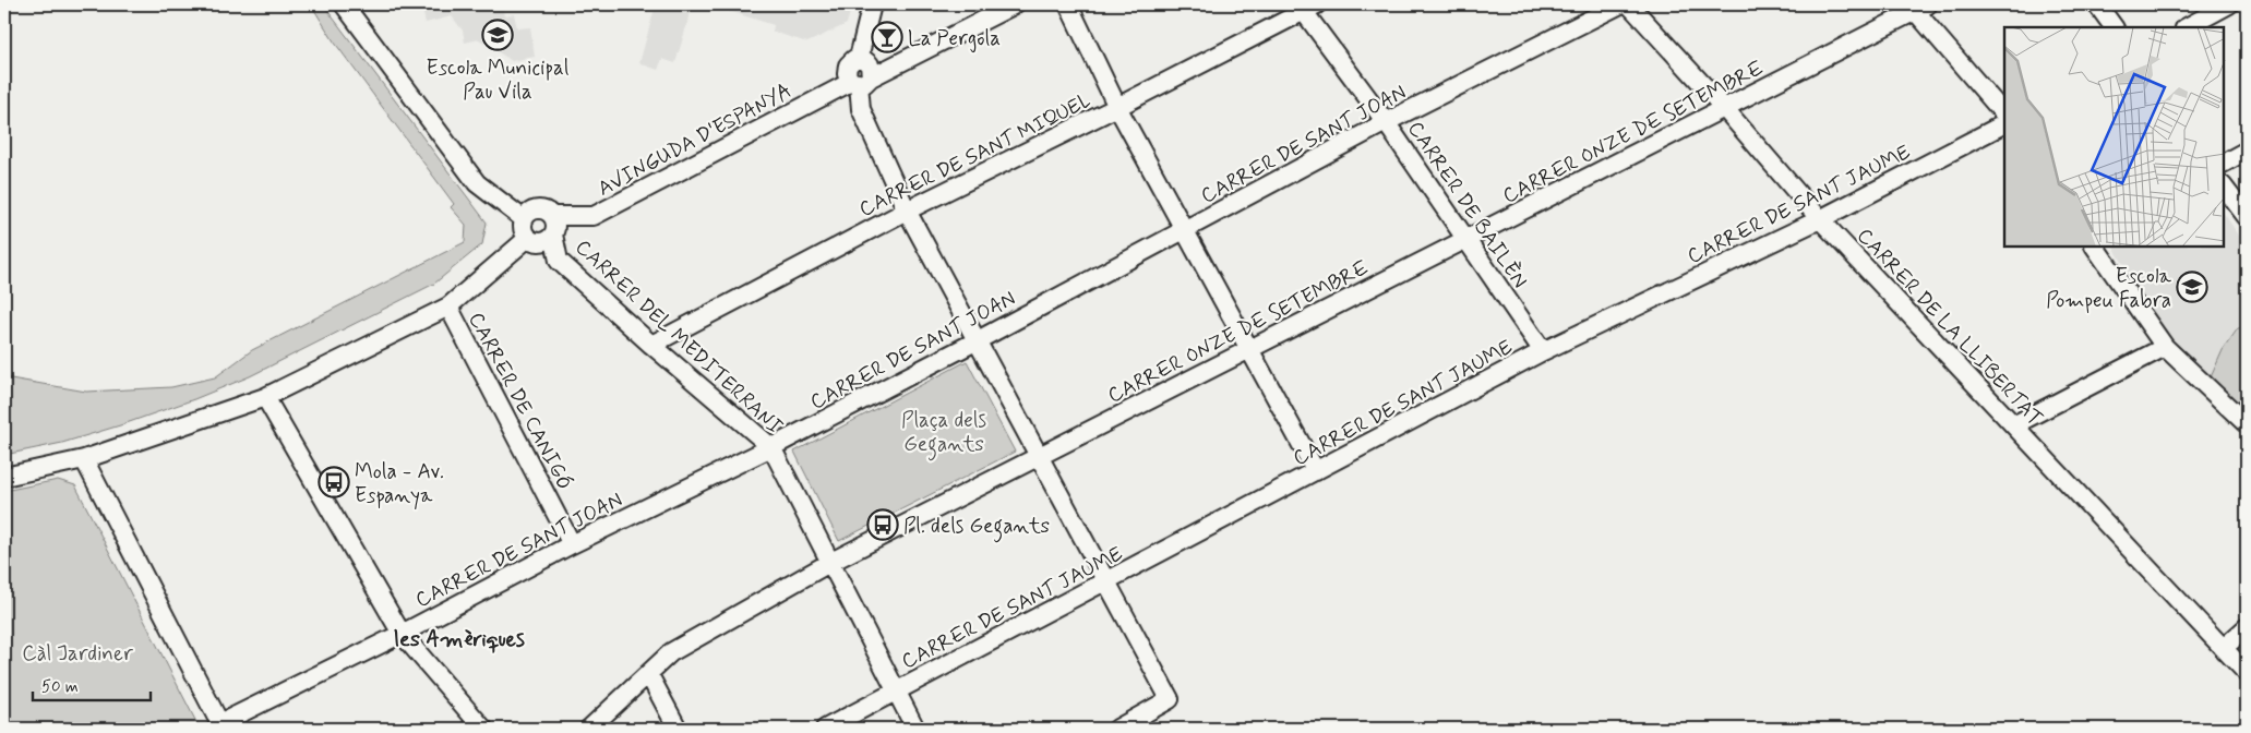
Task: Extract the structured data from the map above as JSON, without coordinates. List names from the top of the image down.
{
  "streets": {
    "street": [
      "CARRER ONZE DE SETEMBRE",
      "AVINGUDA D'ESPANYA",
      "CARRER DE SANT JOAN",
      "CARRER DE SANT MIQUEL",
      "CARRER DE SANT JAUME",
      "CARRER DE BAILÈN",
      "CARRER DE LA LLIBERTAT",
      "CARRER DEL MEDITERRANI",
      "CARRER DE CANIGÓ"
    ]
  },
  "crossings": [
    ["CARRER ONZE DE SETEMBRE", "CARRER DE BAILÈN"],
    ["CARRER ONZE DE SETEMBRE", "CARRER DE LA LLIBERTAT"],
    ["CARRER ONZE DE SETEMBRE", "CARRER DEL MEDITERRANI"],
    ["AVINGUDA D'ESPANYA", "CARRER DEL MEDITERRANI"],
    ["CARRER DE SANT JOAN", "CARRER DE BAILÈN"],
    ["CARRER DE SANT JOAN", "CARRER DEL MEDITERRANI"],
    ["CARRER DE SANT JOAN", "CARRER DE CANIGÓ"],
    ["CARRER DE SANT MIQUEL", "CARRER DE BAILÈN"],
    ["CARRER DE SANT MIQUEL", "CARRER DEL MEDITERRANI"],
    ["CARRER DE SANT JAUME", "CARRER DE BAILÈN"],
    ["CARRER DE SANT JAUME", "CARRER DE LA LLIBERTAT"],
    ["CARRER DE SANT JAUME", "CARRER DEL MEDITERRANI"]
  ],
  "districts": ["les Amèriques"],
  "parks": ["Plaça dels Gegants", "Càl Jardiner"],
  "places": {
    "school or university": ["Escola Municipal Pau Vila", "Escola Pompeu Fabra"],
    "bar": ["La Pergola"],
    "bus stop": ["Mola - Av. Espanya", "Pl. dels Gegants"]
  },
  "scale_bar": "50 m"
}
